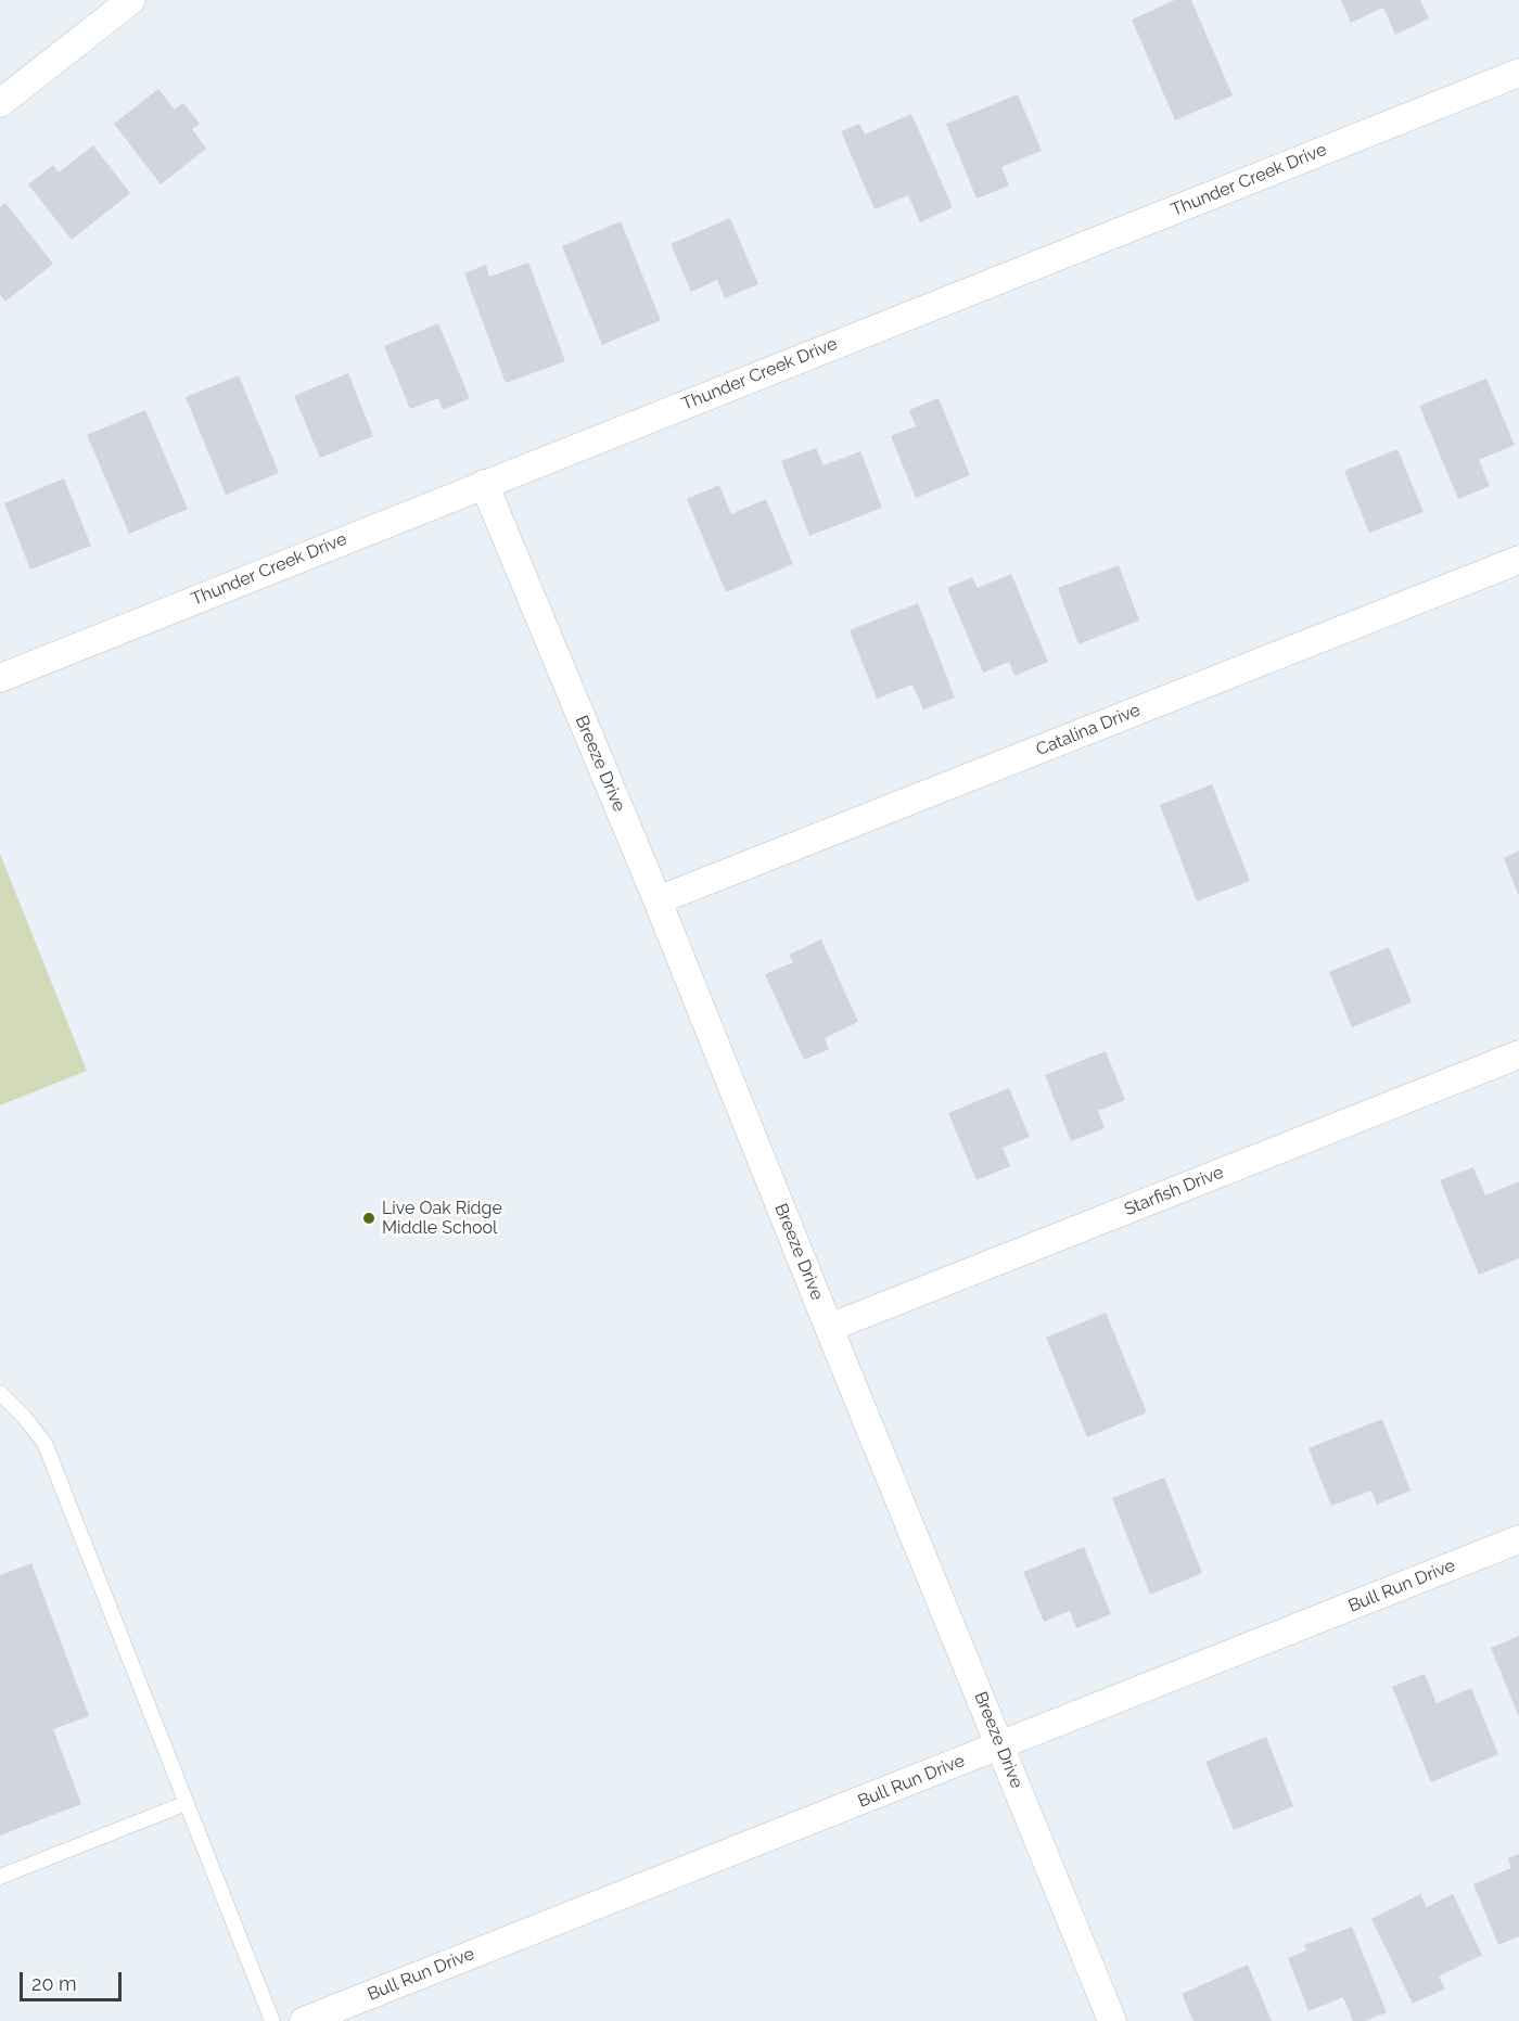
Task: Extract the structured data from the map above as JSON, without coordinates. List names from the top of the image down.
{
  "streets": {
    "street": [
      "Thunder Creek Drive",
      "Catalina Drive",
      "Breeze Drive",
      "Starfish Drive",
      "Bull Run Drive"
    ]
  },
  "crossings": [
    ["Thunder Creek Drive", "Breeze Drive"],
    ["Catalina Drive", "Breeze Drive"],
    ["Breeze Drive", "Starfish Drive"],
    ["Breeze Drive", "Bull Run Drive"]
  ],
  "places": ["Live Oak Ridge Middle School"],
  "scale_bar": "20 m"
}
